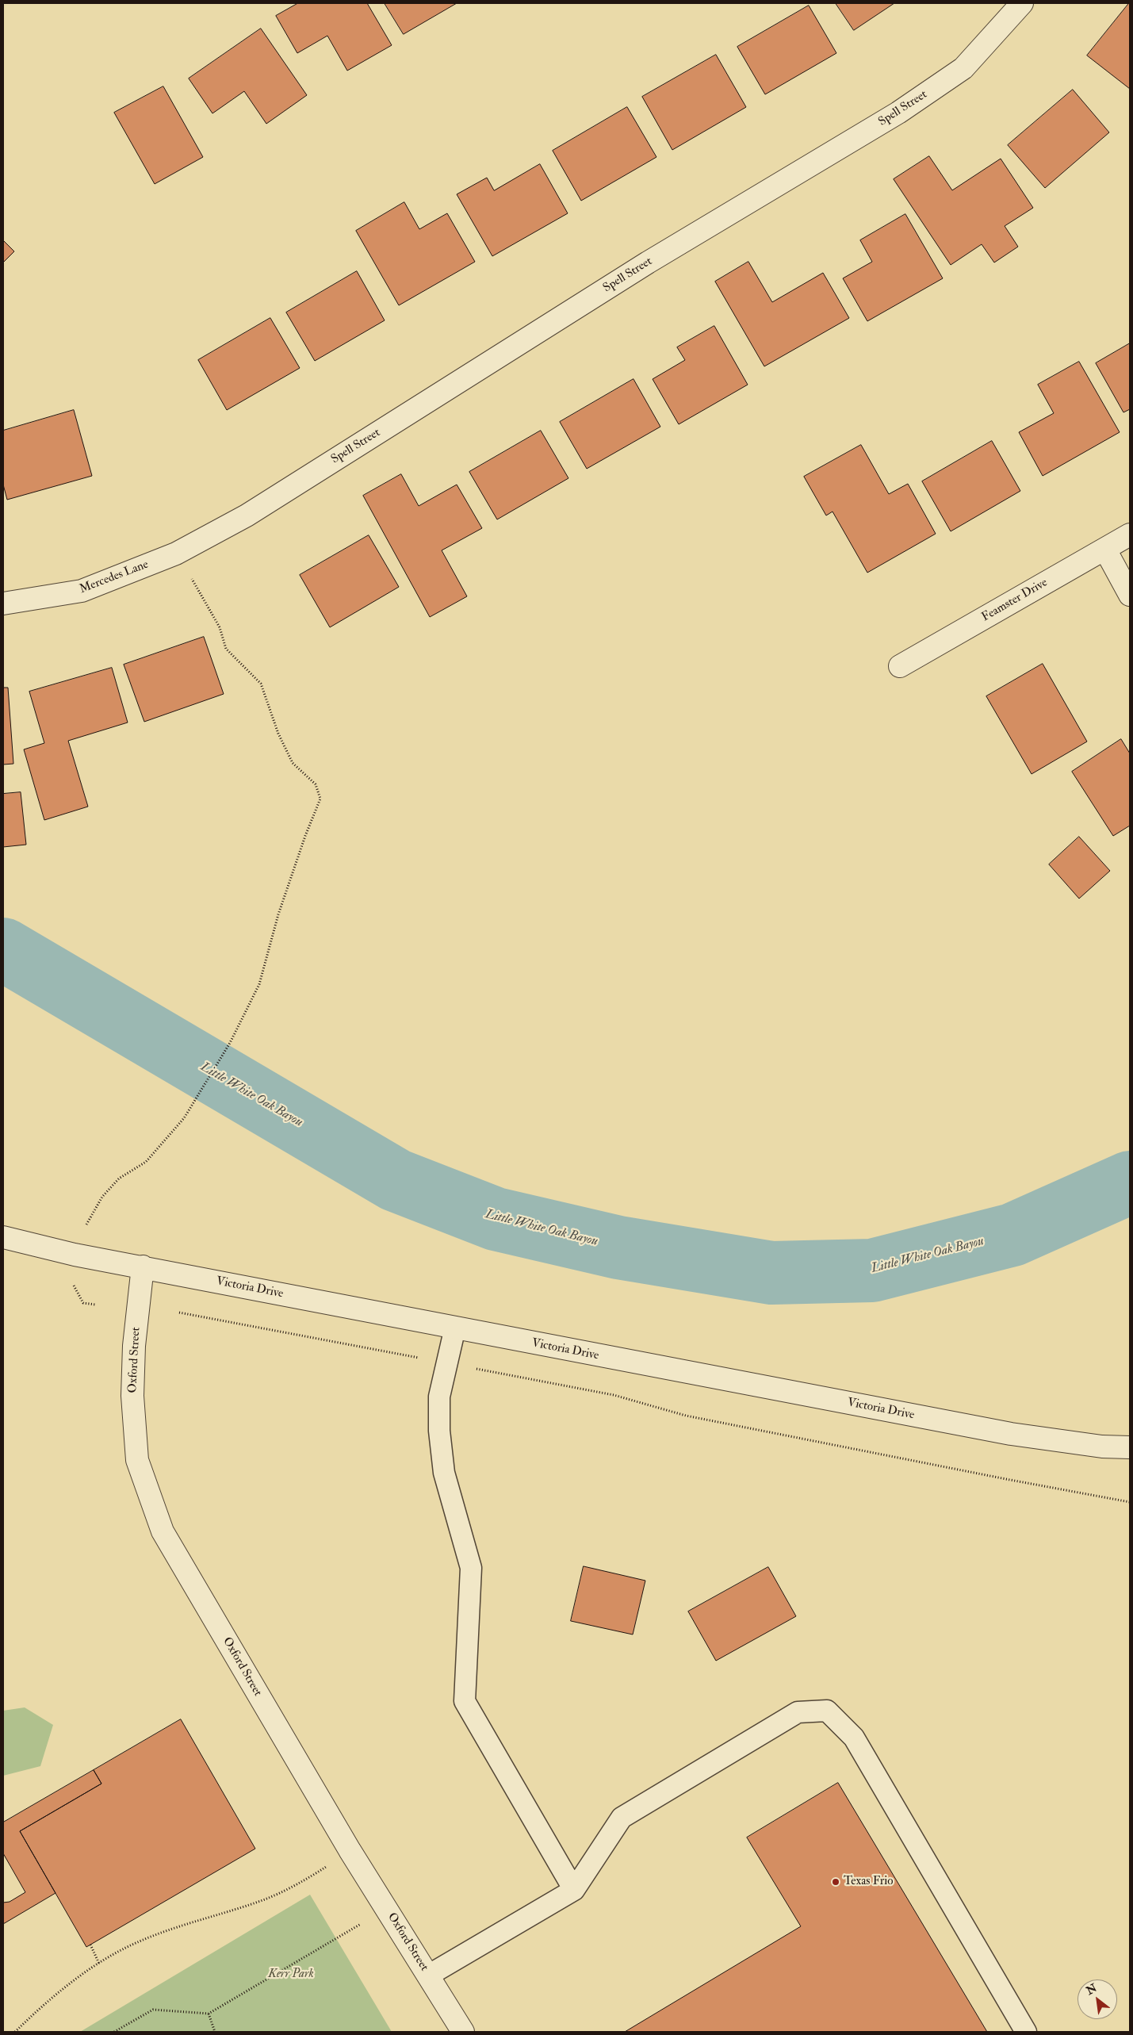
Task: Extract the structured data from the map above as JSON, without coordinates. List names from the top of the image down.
{
  "streets": {
    "street": [
      "Spell Street",
      "Mercedes Lane",
      "Feamster Drive",
      "Victoria Drive",
      "Oxford Street"
    ]
  },
  "crossings": [
    ["Spell Street", "Mercedes Lane"],
    ["Victoria Drive", "Oxford Street"]
  ],
  "water": ["Little White Oak Bayou"],
  "parks": ["Kerr Park"],
  "places": ["Texas Frio"],
  "north": "top left"
}
